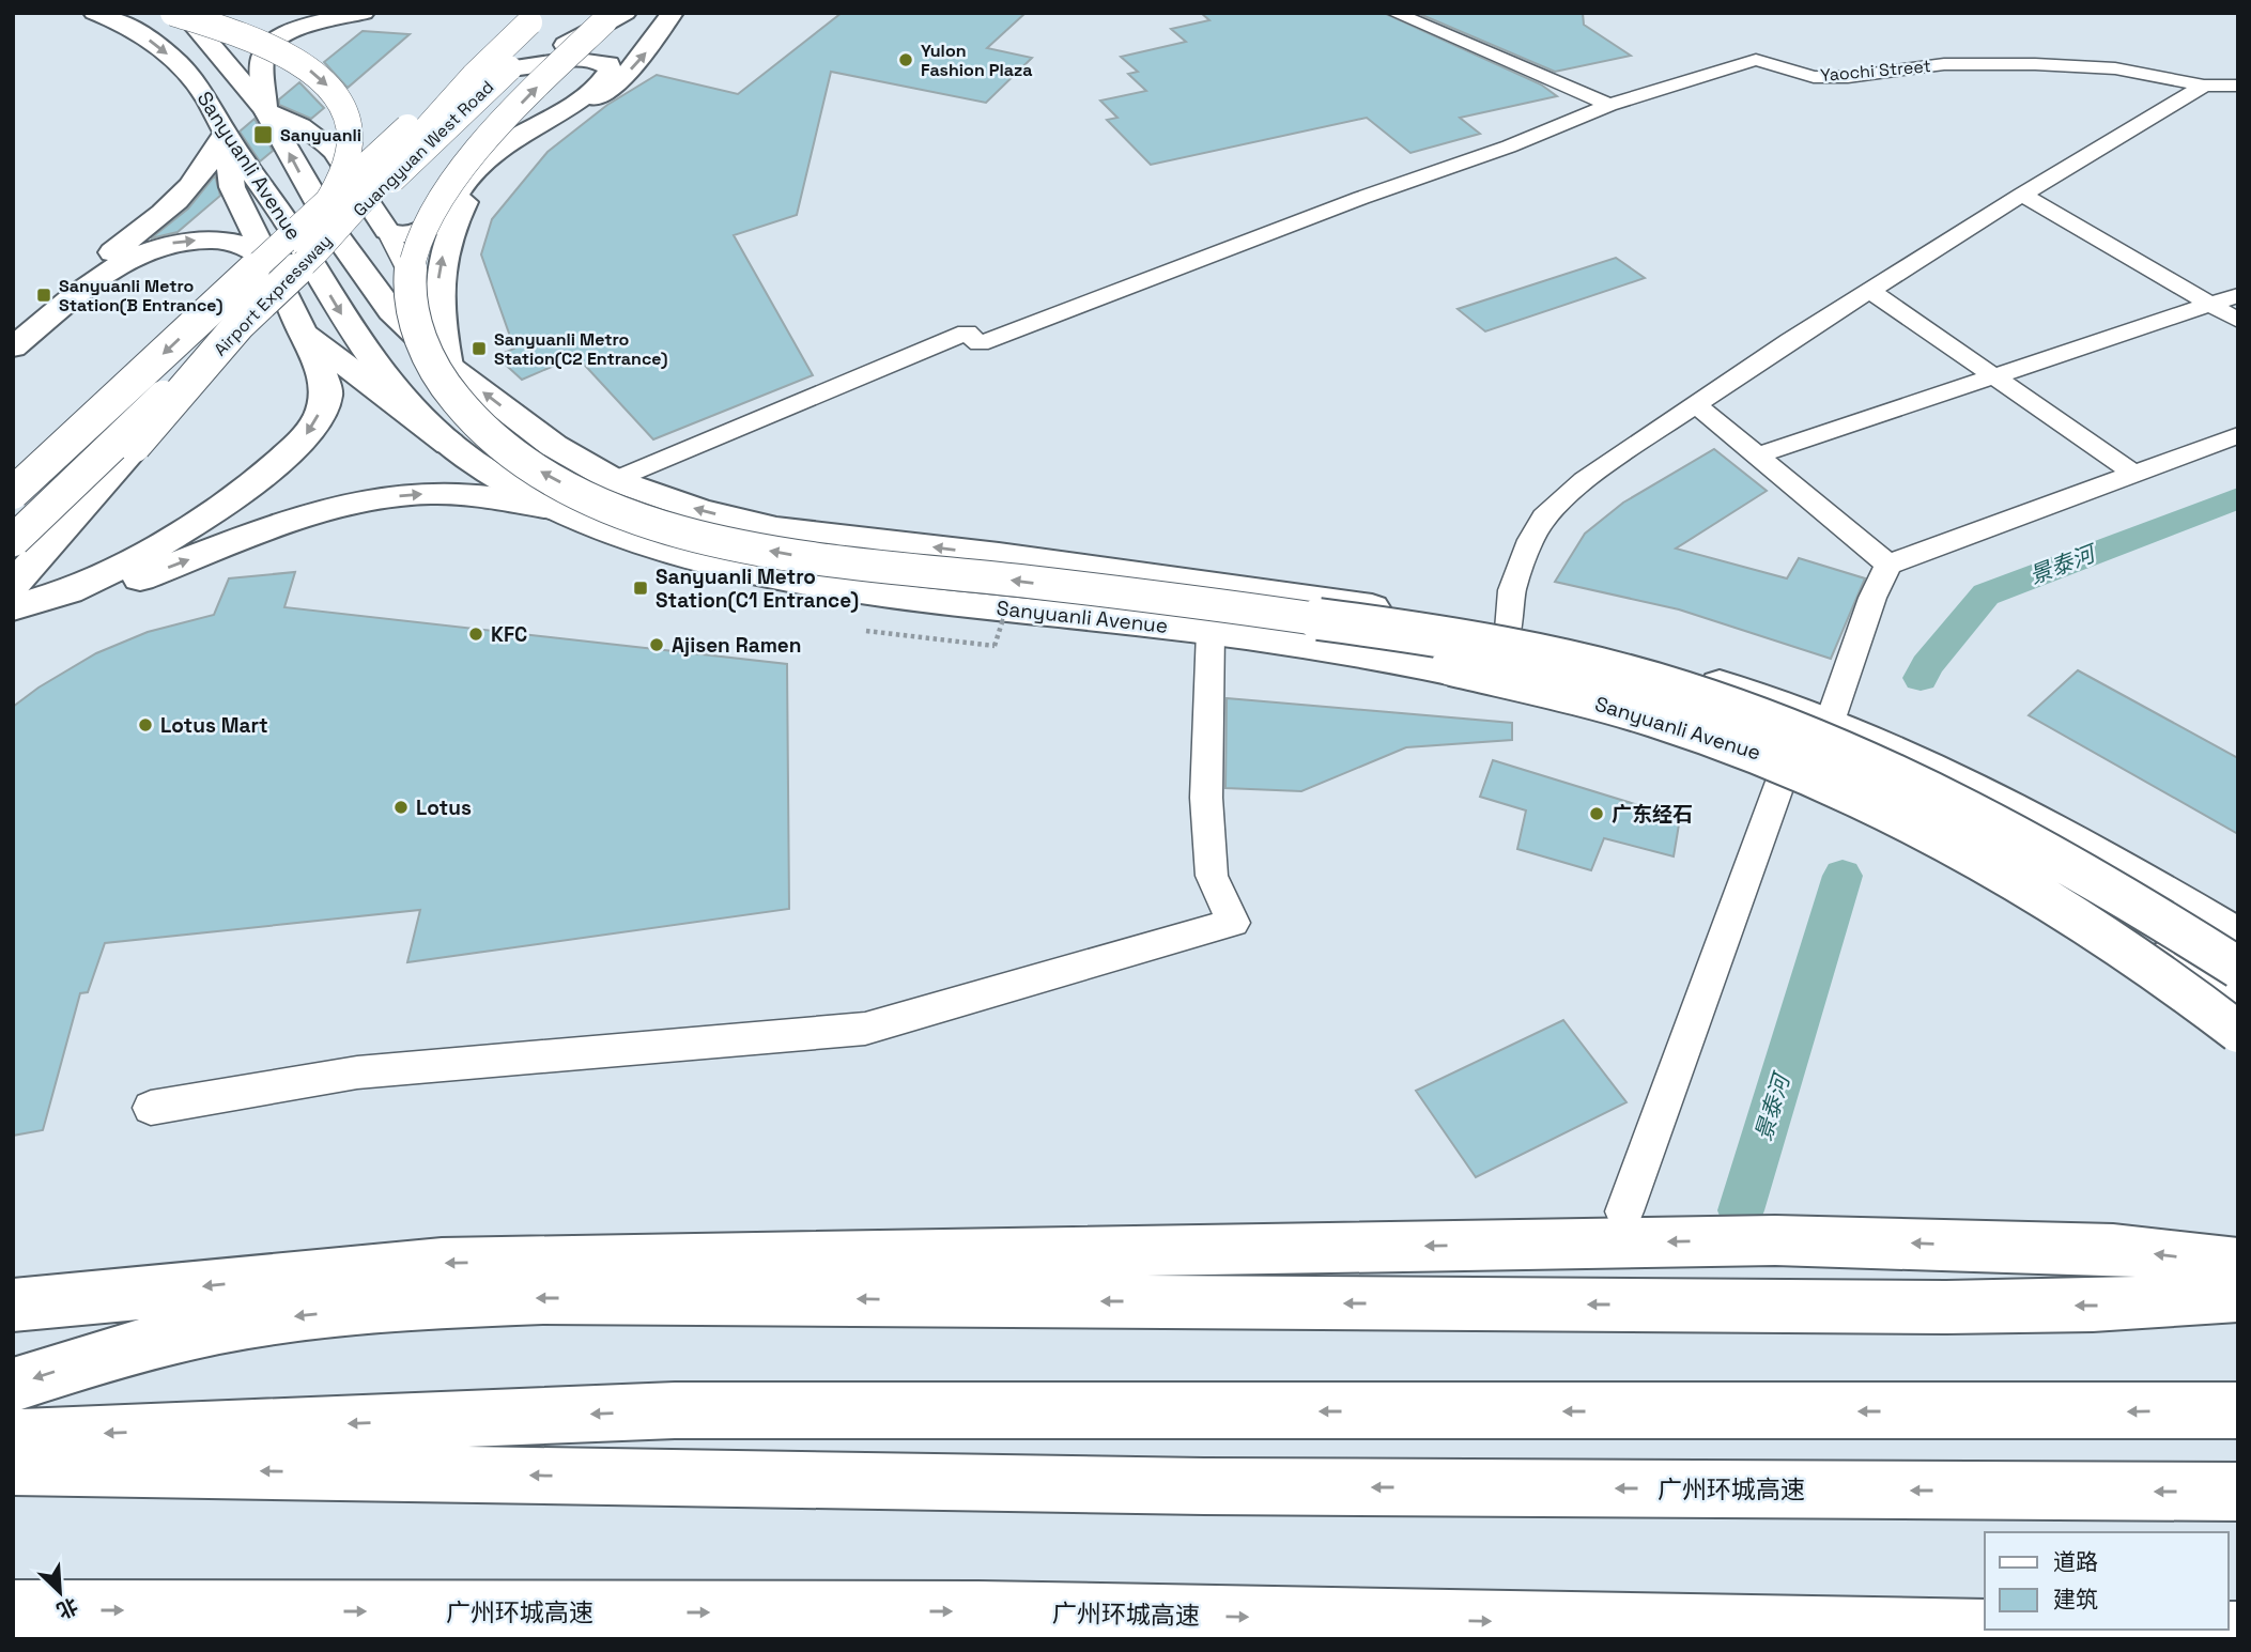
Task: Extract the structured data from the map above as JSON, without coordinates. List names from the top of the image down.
{
  "streets": {
    "main road": [
      "Guangyuan West Road",
      "Sanyuanli Avenue",
      "Airport Expressway",
      "广州环城高速"
    ],
    "street": ["Yaochi Street"]
  },
  "crossings": [
    ["Yaochi Street", "Sanyuanli Avenue"],
    ["Guangyuan West Road", "Airport Expressway"]
  ],
  "water": ["景泰河"],
  "places": {
    "other": [
      "Yulon Fashion Plaza",
      "KFC",
      "Ajisen Ramen",
      "Lotus Mart",
      "Lotus",
      "广东经石"
    ],
    "transit": [
      "Sanyuanli",
      "Sanyuanli Metro Station(B Entrance)",
      "Sanyuanli Metro Station(C2 Entrance)",
      "Sanyuanli Metro Station(C1 Entrance)"
    ]
  },
  "legend": ["道路", "建筑"],
  "north": "bottom right"
}
